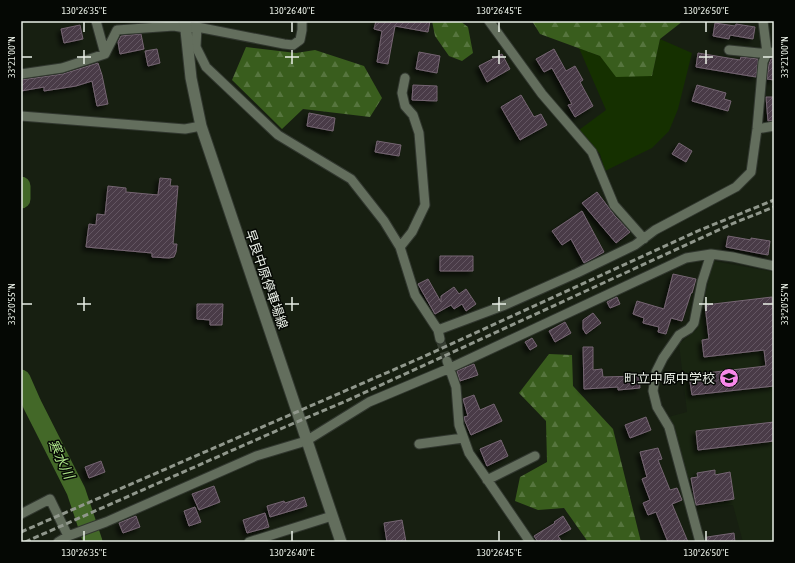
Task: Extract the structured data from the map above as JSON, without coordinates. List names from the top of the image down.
{
  "streets": {
    "main road": ["早良中原停車場線"]
  },
  "water": ["寒水川"],
  "places": {
    "school or university": ["町立中原中学校"]
  },
  "coordinates": [
    "130°26'35\"E",
    "130°26'40\"E",
    "130°26'45\"E",
    "130°26'50\"E",
    "33°21'00\"N",
    "33°20'55\"N"
  ]
}
